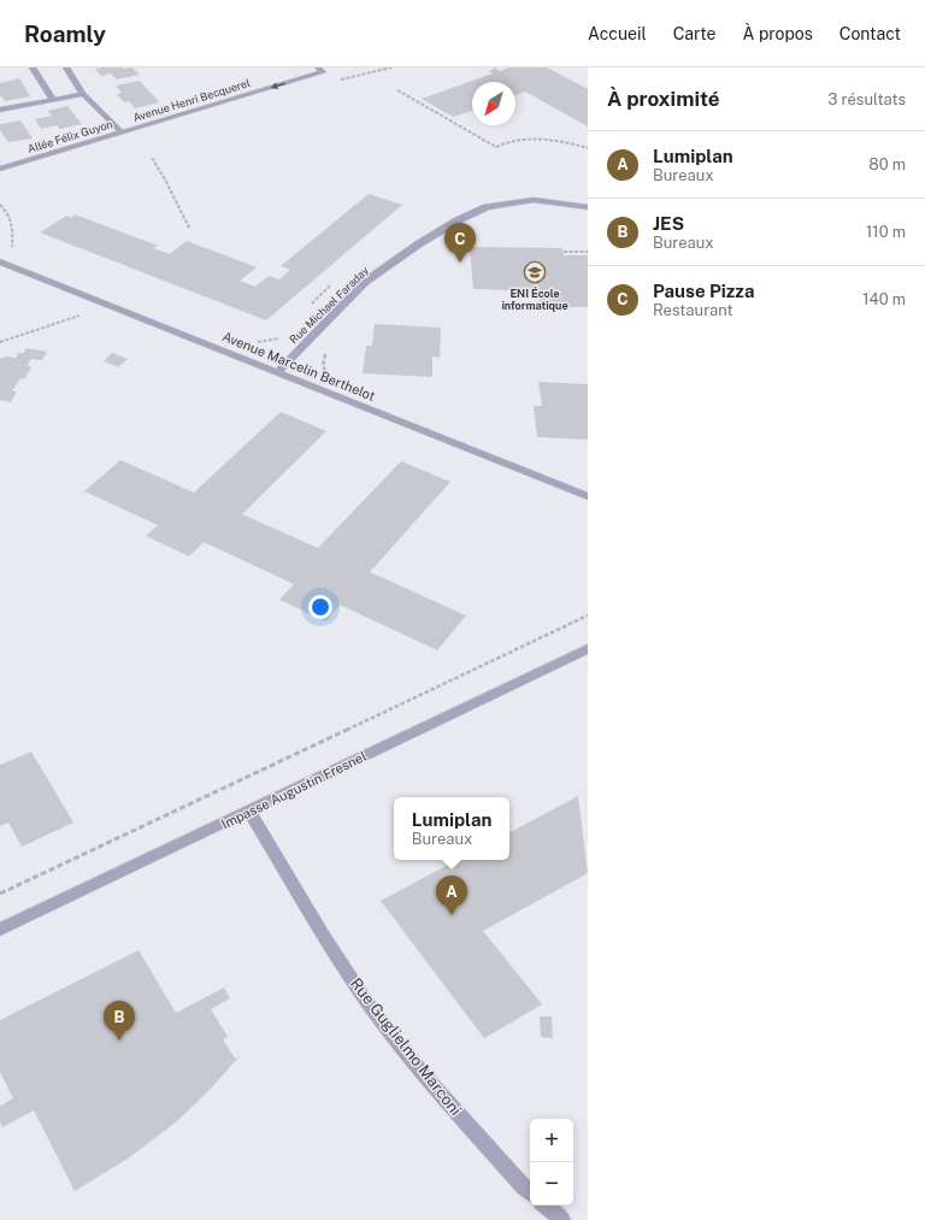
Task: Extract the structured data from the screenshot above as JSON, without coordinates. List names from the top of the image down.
{
  "streets": {
    "street": [
      "Avenue Henri Becquerel",
      "Allée Félix Guyon",
      "Rue Michael Faraday",
      "Avenue Marcelin Berthelot",
      "Impasse Augustin Fresnel",
      "Rue Guglielmo Marconi"
    ]
  },
  "crossings": [
    ["Avenue Henri Becquerel", "Allée Félix Guyon"],
    ["Rue Michael Faraday", "Avenue Marcelin Berthelot"],
    ["Impasse Augustin Fresnel", "Rue Guglielmo Marconi"]
  ],
  "one_way": ["Avenue Henri Becquerel"],
  "places": {
    "school or university": ["ENI École informatique"]
  },
  "north": "bottom left",
  "page": {
    "header": "Roamly",
    "nav": [
      "Accueil",
      "Carte",
      "À propos",
      "Contact"
    ],
    "heading": ["À proximité", "3 résultats"],
    "list": [
      {
        "mark": "A",
        "name": "Lumiplan",
        "note": "Bureaux",
        "value": "80 m"
      },
      {
        "mark": "B",
        "name": "JES",
        "note": "Bureaux",
        "value": "110 m"
      },
      {
        "mark": "C",
        "name": "Pause Pizza",
        "note": "Restaurant",
        "value": "140 m"
      }
    ],
    "pins": ["C", "A", "B"],
    "popup": ["Lumiplan", "Bureaux"],
    "map_buttons": ["+", "−"]
  }
}
